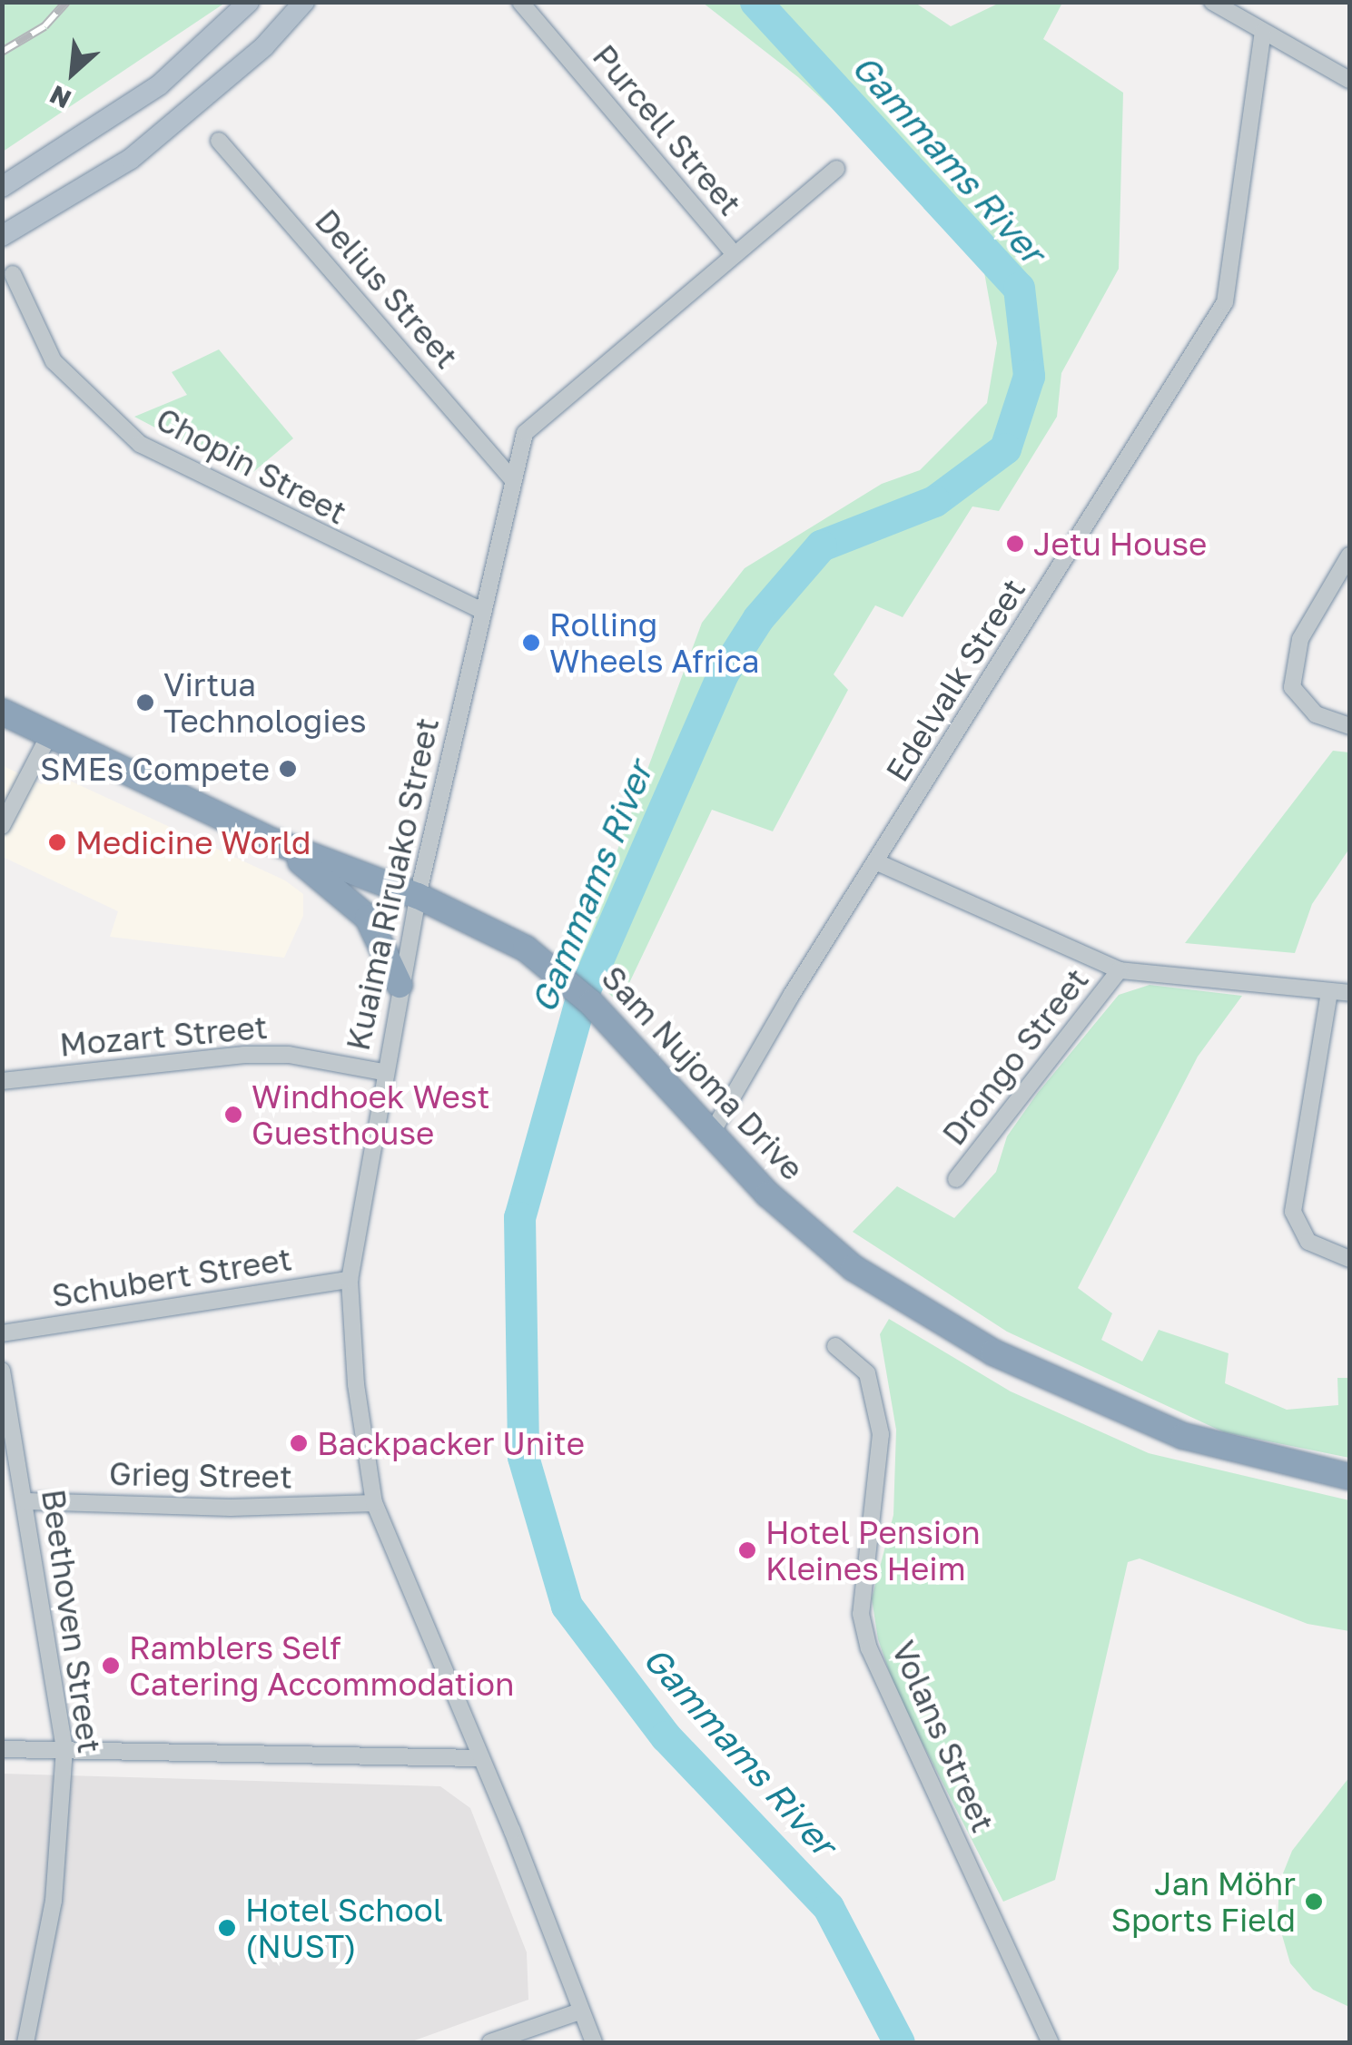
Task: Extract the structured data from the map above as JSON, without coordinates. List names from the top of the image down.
{
  "streets": {
    "highway": ["Sam Nujoma Drive"],
    "street": [
      "Purcell Street",
      "Delius Street",
      "Chopin Street",
      "Edelvalk Street",
      "Kuaima Riruako Street",
      "Mozart Street",
      "Drongo Street",
      "Schubert Street",
      "Grieg Street",
      "Beethoven Street",
      "Volans Street"
    ]
  },
  "crossings": [
    ["Purcell Street", "Kuaima Riruako Street"],
    ["Delius Street", "Kuaima Riruako Street"],
    ["Chopin Street", "Kuaima Riruako Street"],
    ["Edelvalk Street", "Sam Nujoma Drive"],
    ["Kuaima Riruako Street", "Mozart Street"],
    ["Kuaima Riruako Street", "Sam Nujoma Drive"],
    ["Kuaima Riruako Street", "Schubert Street"],
    ["Kuaima Riruako Street", "Grieg Street"],
    ["Grieg Street", "Beethoven Street"]
  ],
  "water": ["Gammams River"],
  "places": [
    "Jetu House",
    "Rolling Wheels Africa",
    "Virtua Technologies",
    "SMEs Compete",
    "Medicine World",
    "Windhoek West Guesthouse",
    "Backpacker Unite",
    "Hotel Pension Kleines Heim",
    "Ramblers Self Catering Accommodation",
    "Jan Möhr Sports Field",
    "Hotel School (NUST)"
  ],
  "north": "bottom left"
}
